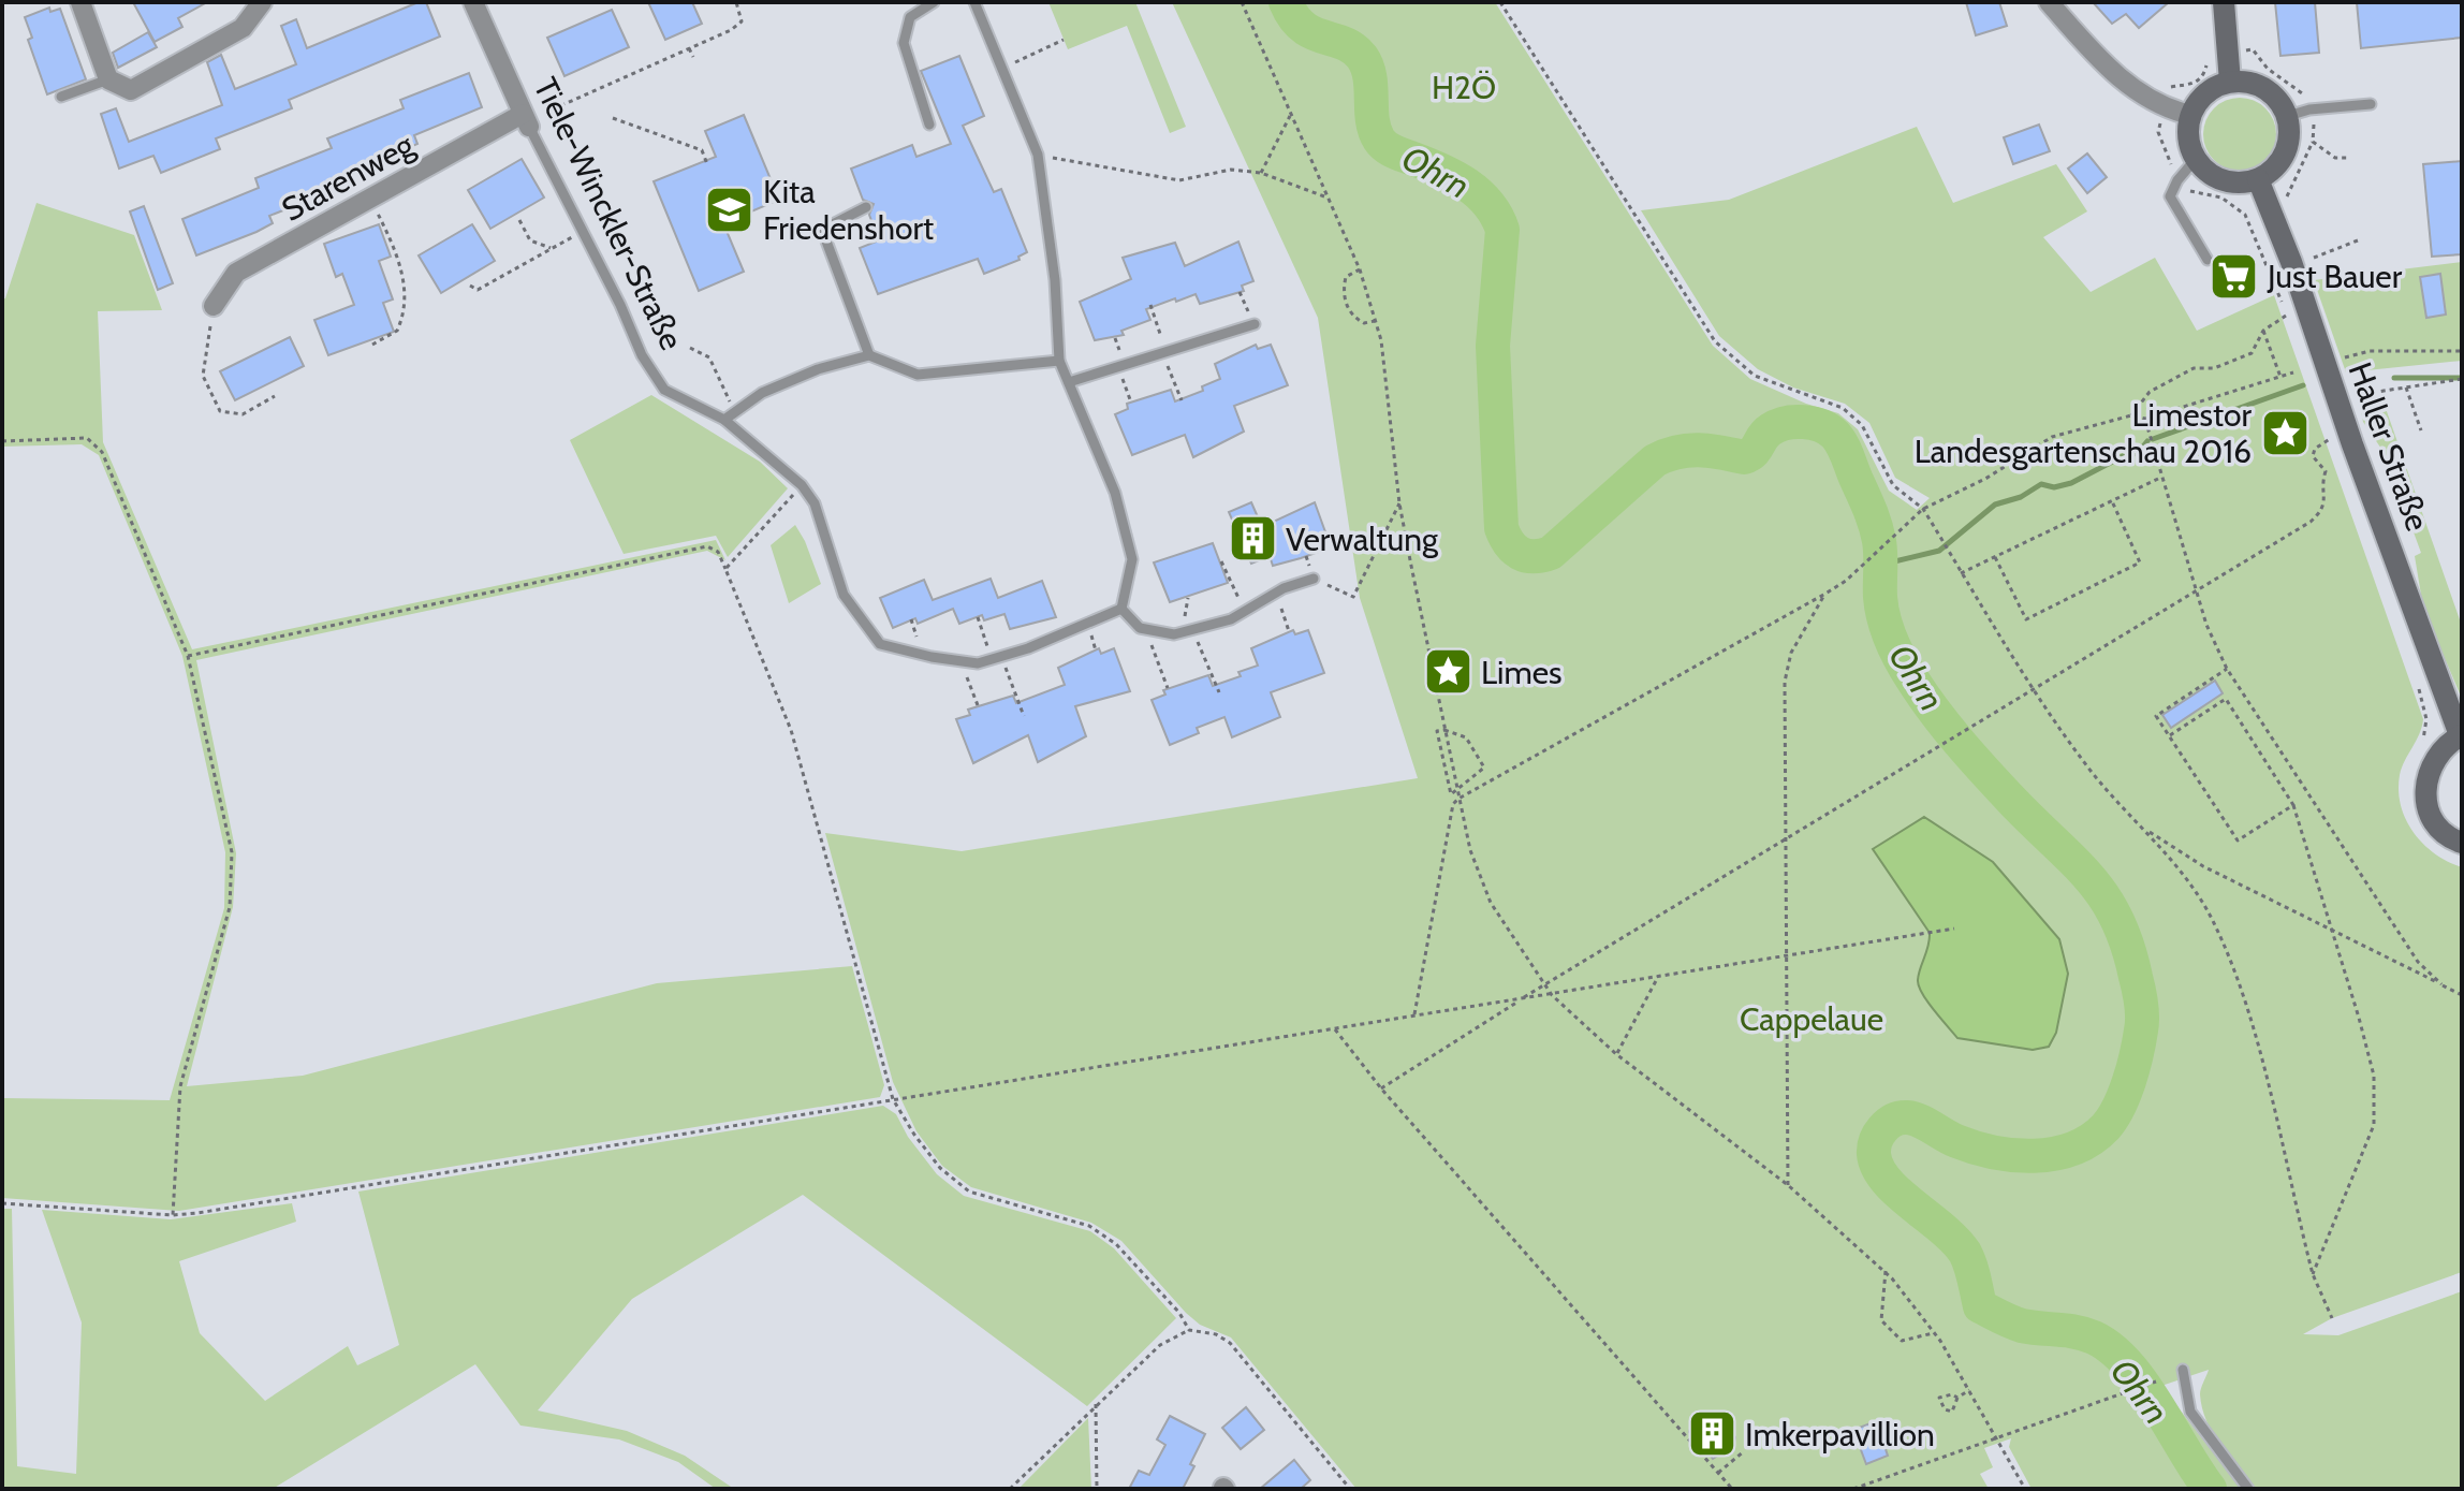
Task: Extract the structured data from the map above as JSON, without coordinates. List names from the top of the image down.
{
  "streets": {
    "main road": ["Haller Straße"],
    "street": ["Starenweg", "Tiele-Winckler-Straße"]
  },
  "crossings": [
    ["Starenweg", "Tiele-Winckler-Straße"]
  ],
  "water": ["Ohrn"],
  "parks": ["H2Ö", "Cappelaue"],
  "places": {
    "school or university": ["Kita Friedenshort"],
    "supermarket": ["Just Bauer"],
    "place": ["Limestor Landesgartenschau 2016", "Limes"],
    "building": ["Verwaltung", "Imkerpavillion"]
  }
}
